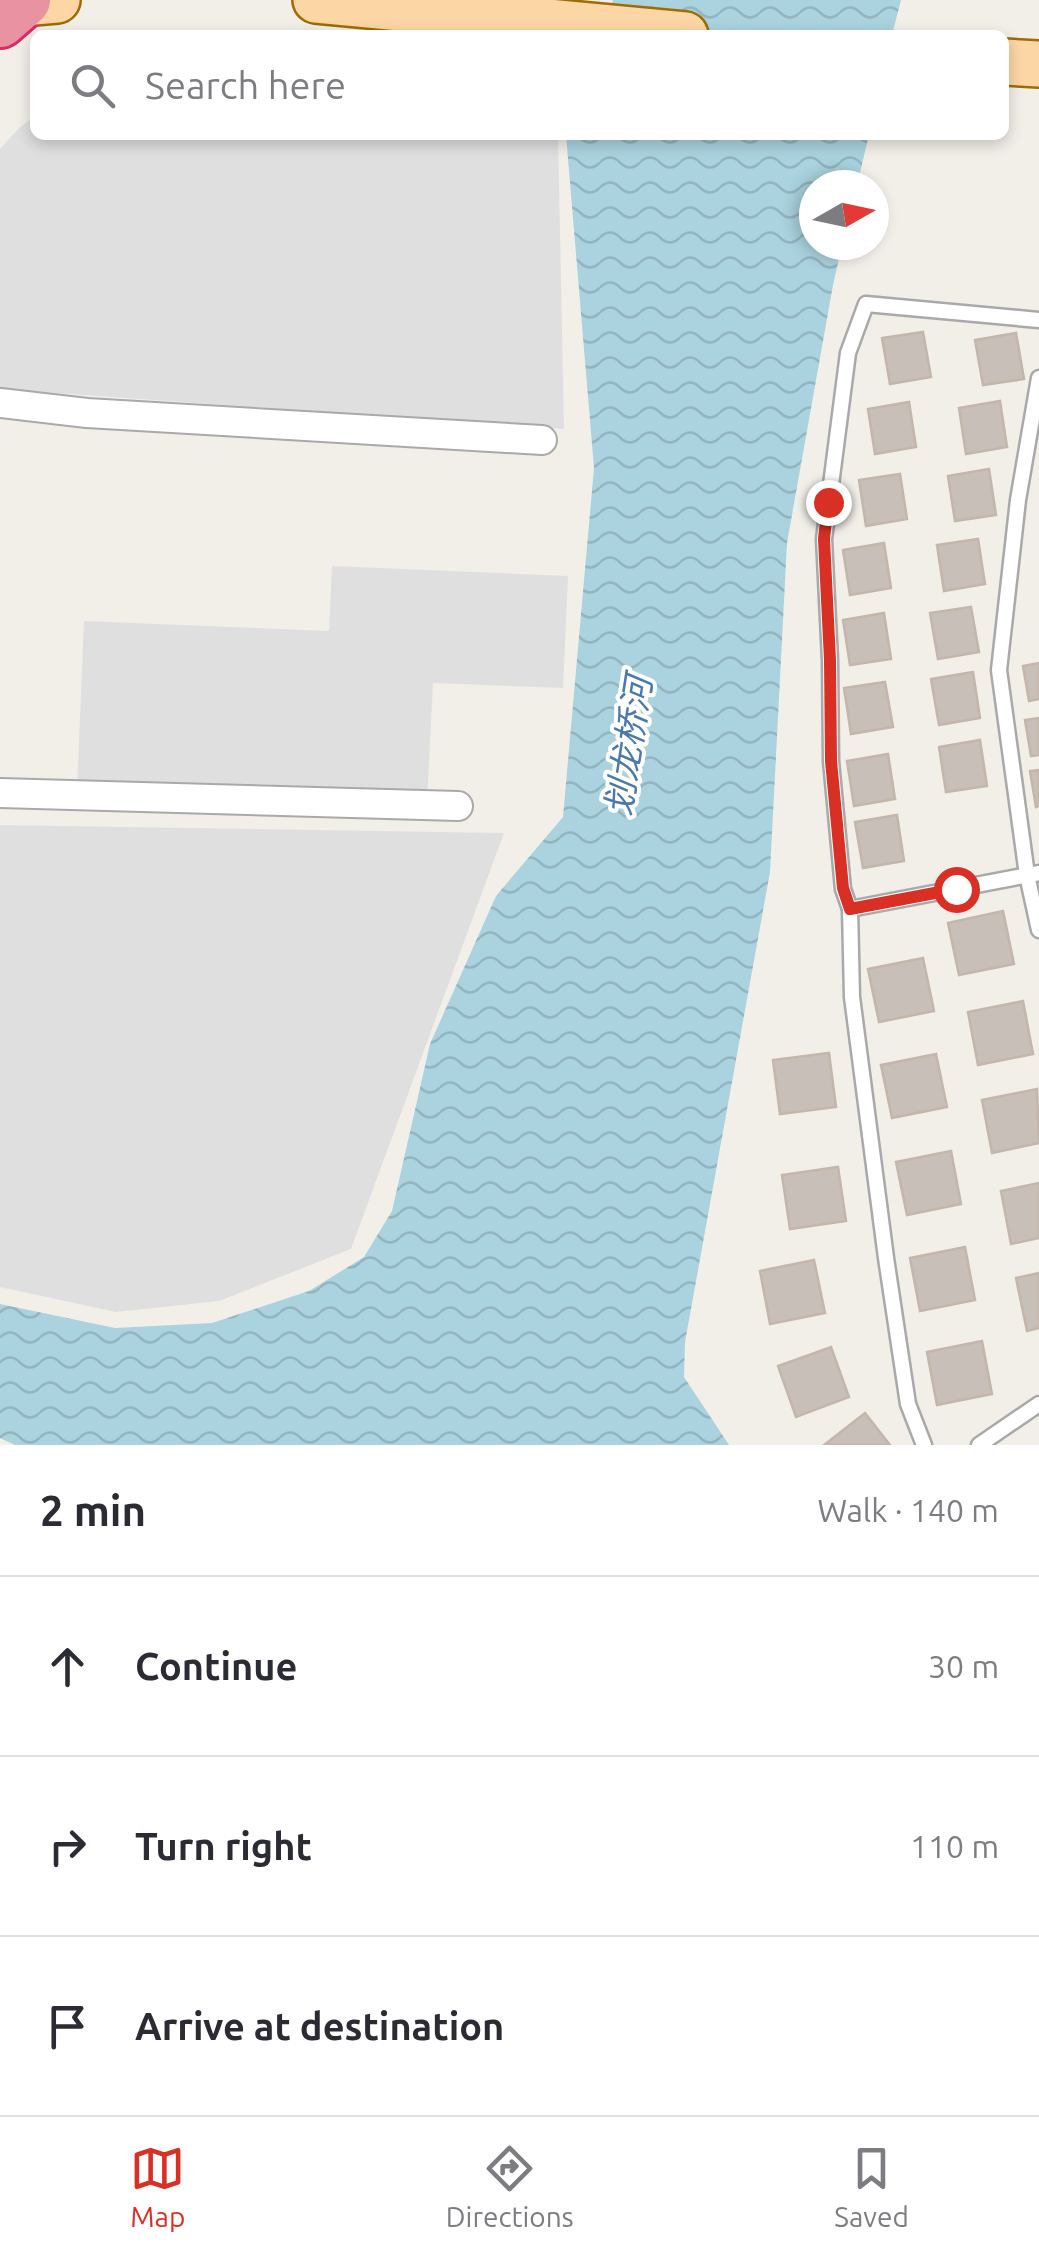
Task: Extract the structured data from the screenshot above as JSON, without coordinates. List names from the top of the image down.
{
  "water": ["划龙桥河"],
  "north": "right",
  "page": {
    "search": "Search here",
    "heading": ["2 min", "Walk · 140 m"],
    "list": [
      ["Continue", "30 m"],
      ["Turn right", "110 m"],
      "Arrive at destination"
    ],
    "nav": ["Map", "Directions", "Saved"]
  }
}
